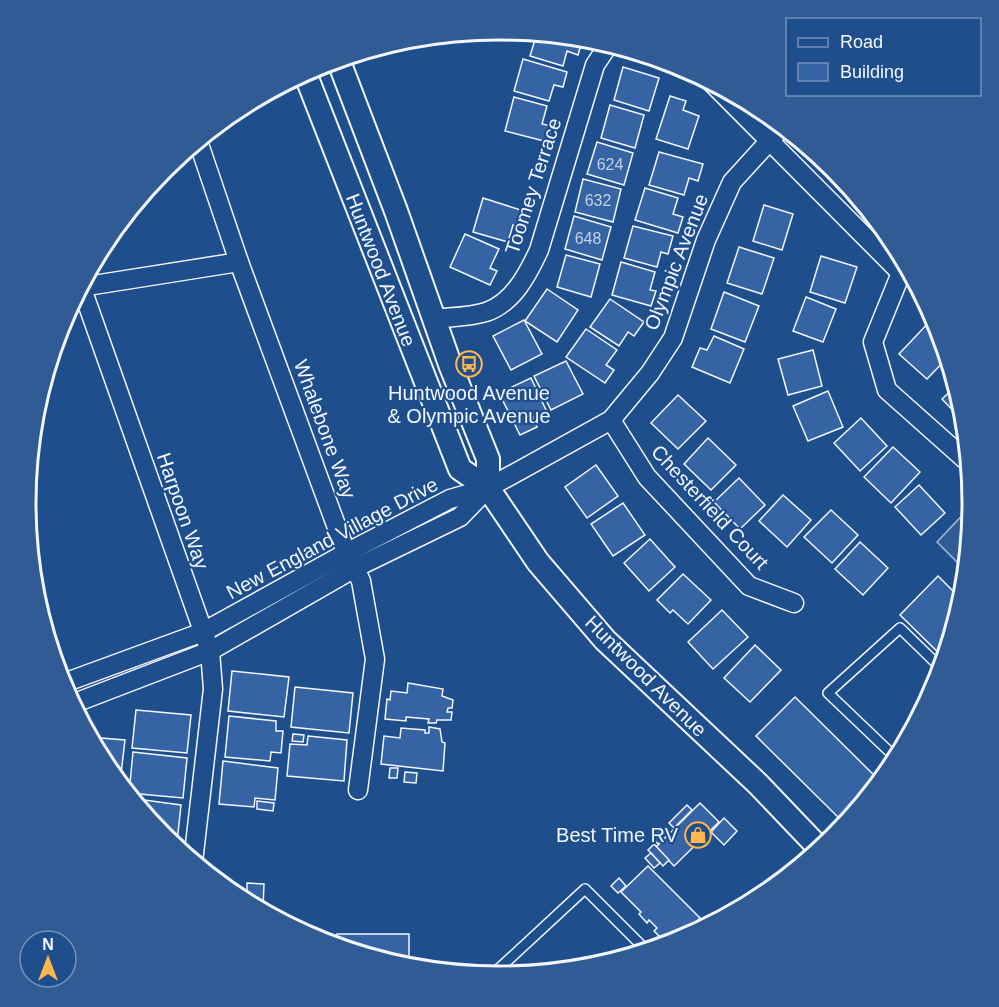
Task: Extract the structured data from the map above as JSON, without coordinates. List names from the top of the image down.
{
  "streets": {
    "street": [
      "Toomey Terrace",
      "Olympic Avenue",
      "Huntwood Avenue",
      "Whalebone Way",
      "Chesterfield Court",
      "Harpoon Way",
      "New England Village Drive"
    ]
  },
  "crossings": [
    ["Toomey Terrace", "Huntwood Avenue"],
    ["Olympic Avenue", "Huntwood Avenue"],
    ["Olympic Avenue", "Chesterfield Court"],
    ["Olympic Avenue", "New England Village Drive"],
    ["Huntwood Avenue", "New England Village Drive"],
    ["Whalebone Way", "New England Village Drive"],
    ["Harpoon Way", "New England Village Drive"]
  ],
  "places": {
    "bus stop": ["Huntwood Avenue & Olympic Avenue"],
    "shop": ["Best Time RV"]
  },
  "house_numbers": ["624", "632", "648"],
  "legend": ["Road", "Building"],
  "north": "top"
}
